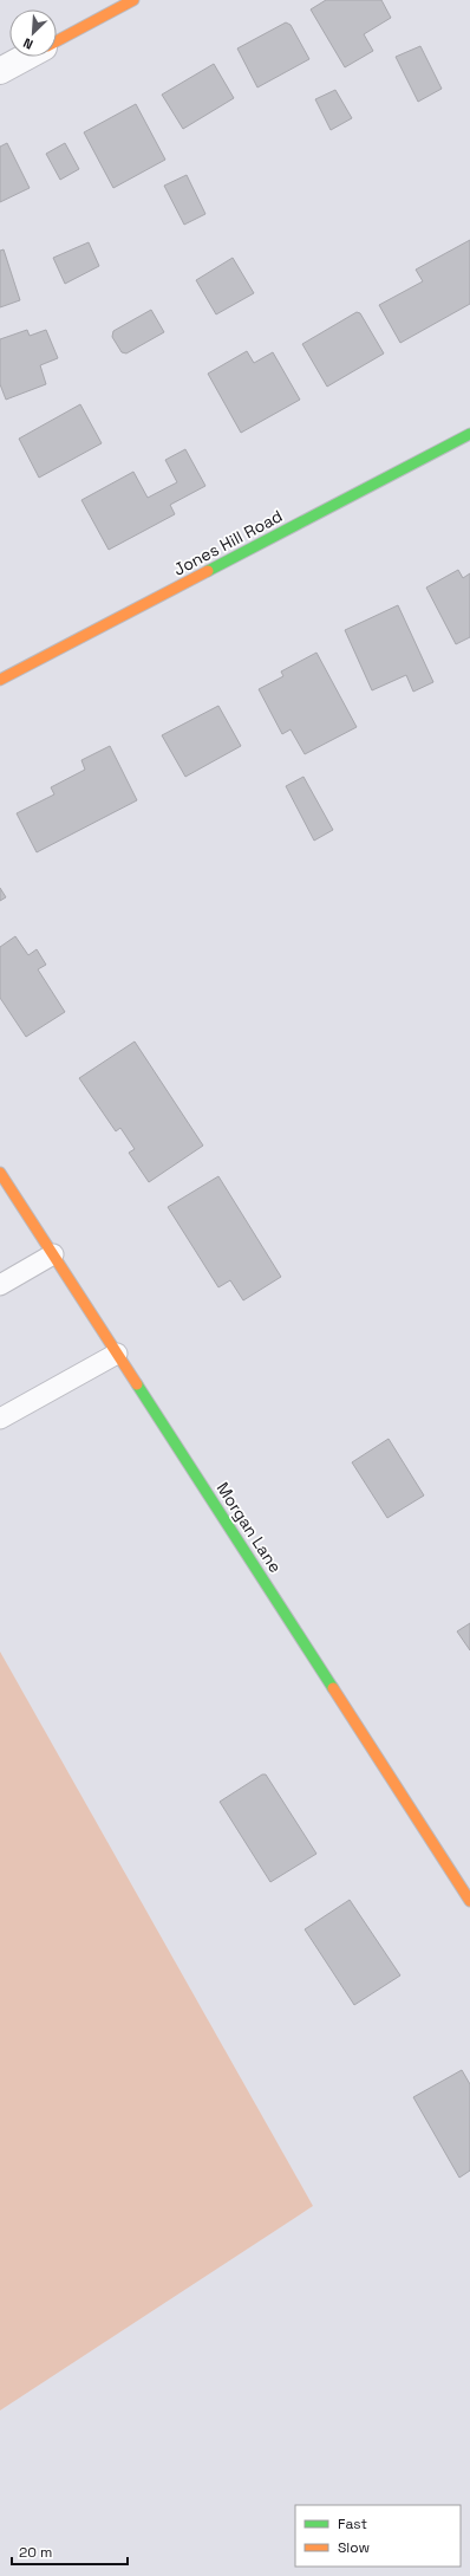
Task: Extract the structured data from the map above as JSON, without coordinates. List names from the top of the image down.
{
  "streets": {
    "street": ["Jones Hill Road", "Morgan Lane"]
  },
  "legend": ["Fast", "Slow"],
  "scale_bar": "20 m",
  "north": "bottom left"
}
